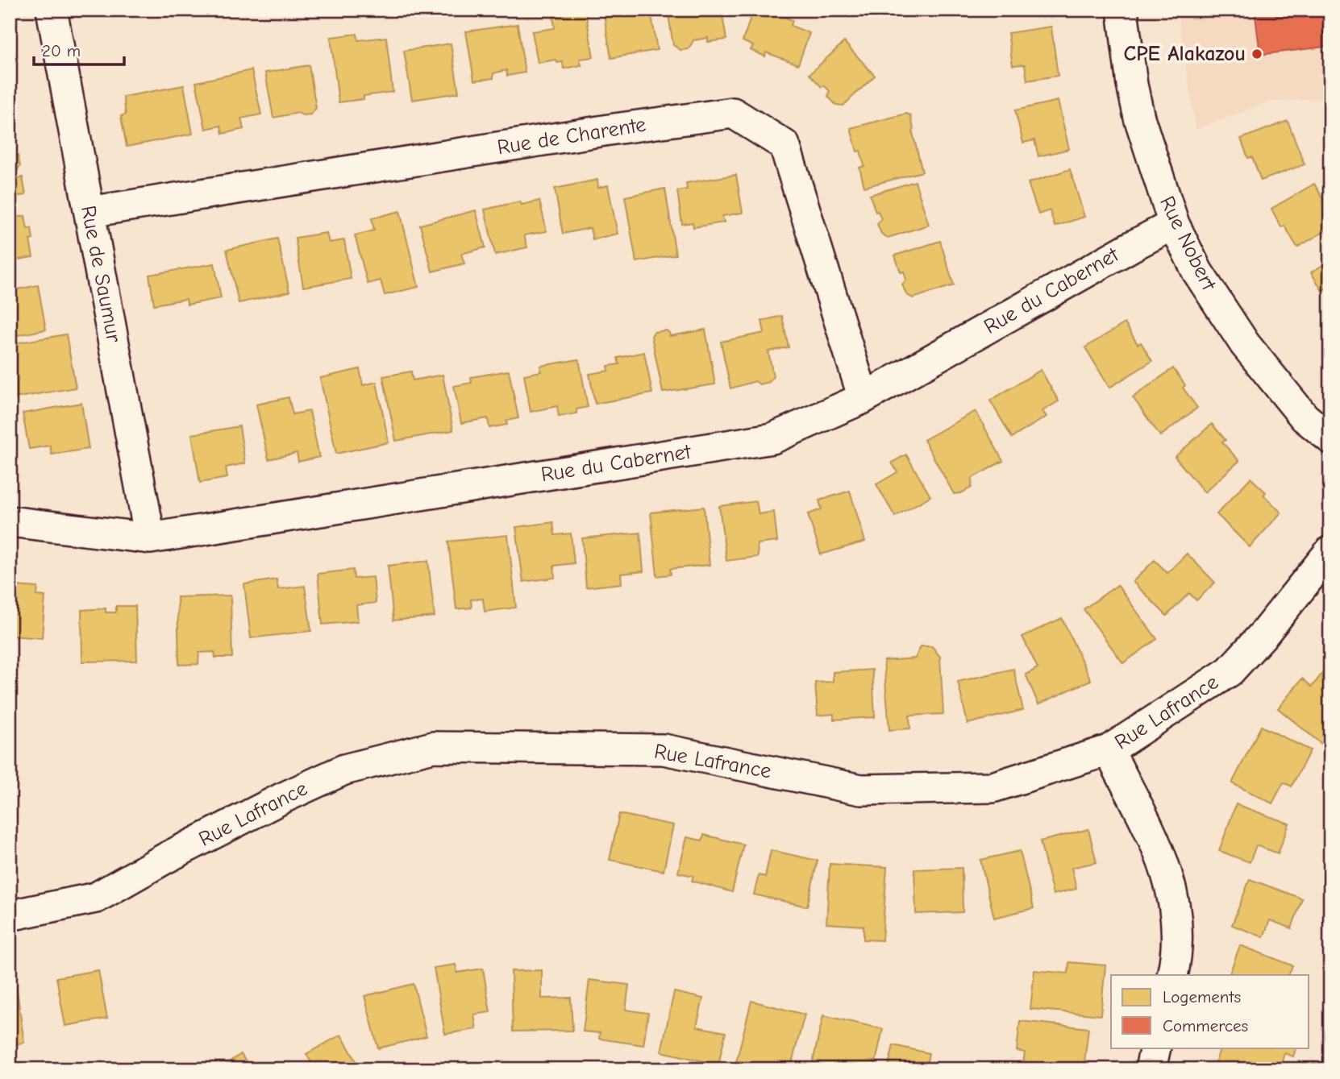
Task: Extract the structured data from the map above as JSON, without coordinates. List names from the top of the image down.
{
  "streets": {
    "street": [
      "Rue de Charente",
      "Rue Nobert",
      "Rue de Saumur",
      "Rue du Cabernet",
      "Rue Lafrance"
    ]
  },
  "crossings": [
    ["Rue de Charente", "Rue de Saumur"],
    ["Rue de Charente", "Rue du Cabernet"],
    ["Rue Nobert", "Rue du Cabernet"],
    ["Rue de Saumur", "Rue du Cabernet"]
  ],
  "places": ["CPE Alakazou"],
  "legend": ["Logements", "Commerces"],
  "scale_bar": "20 m"
}
